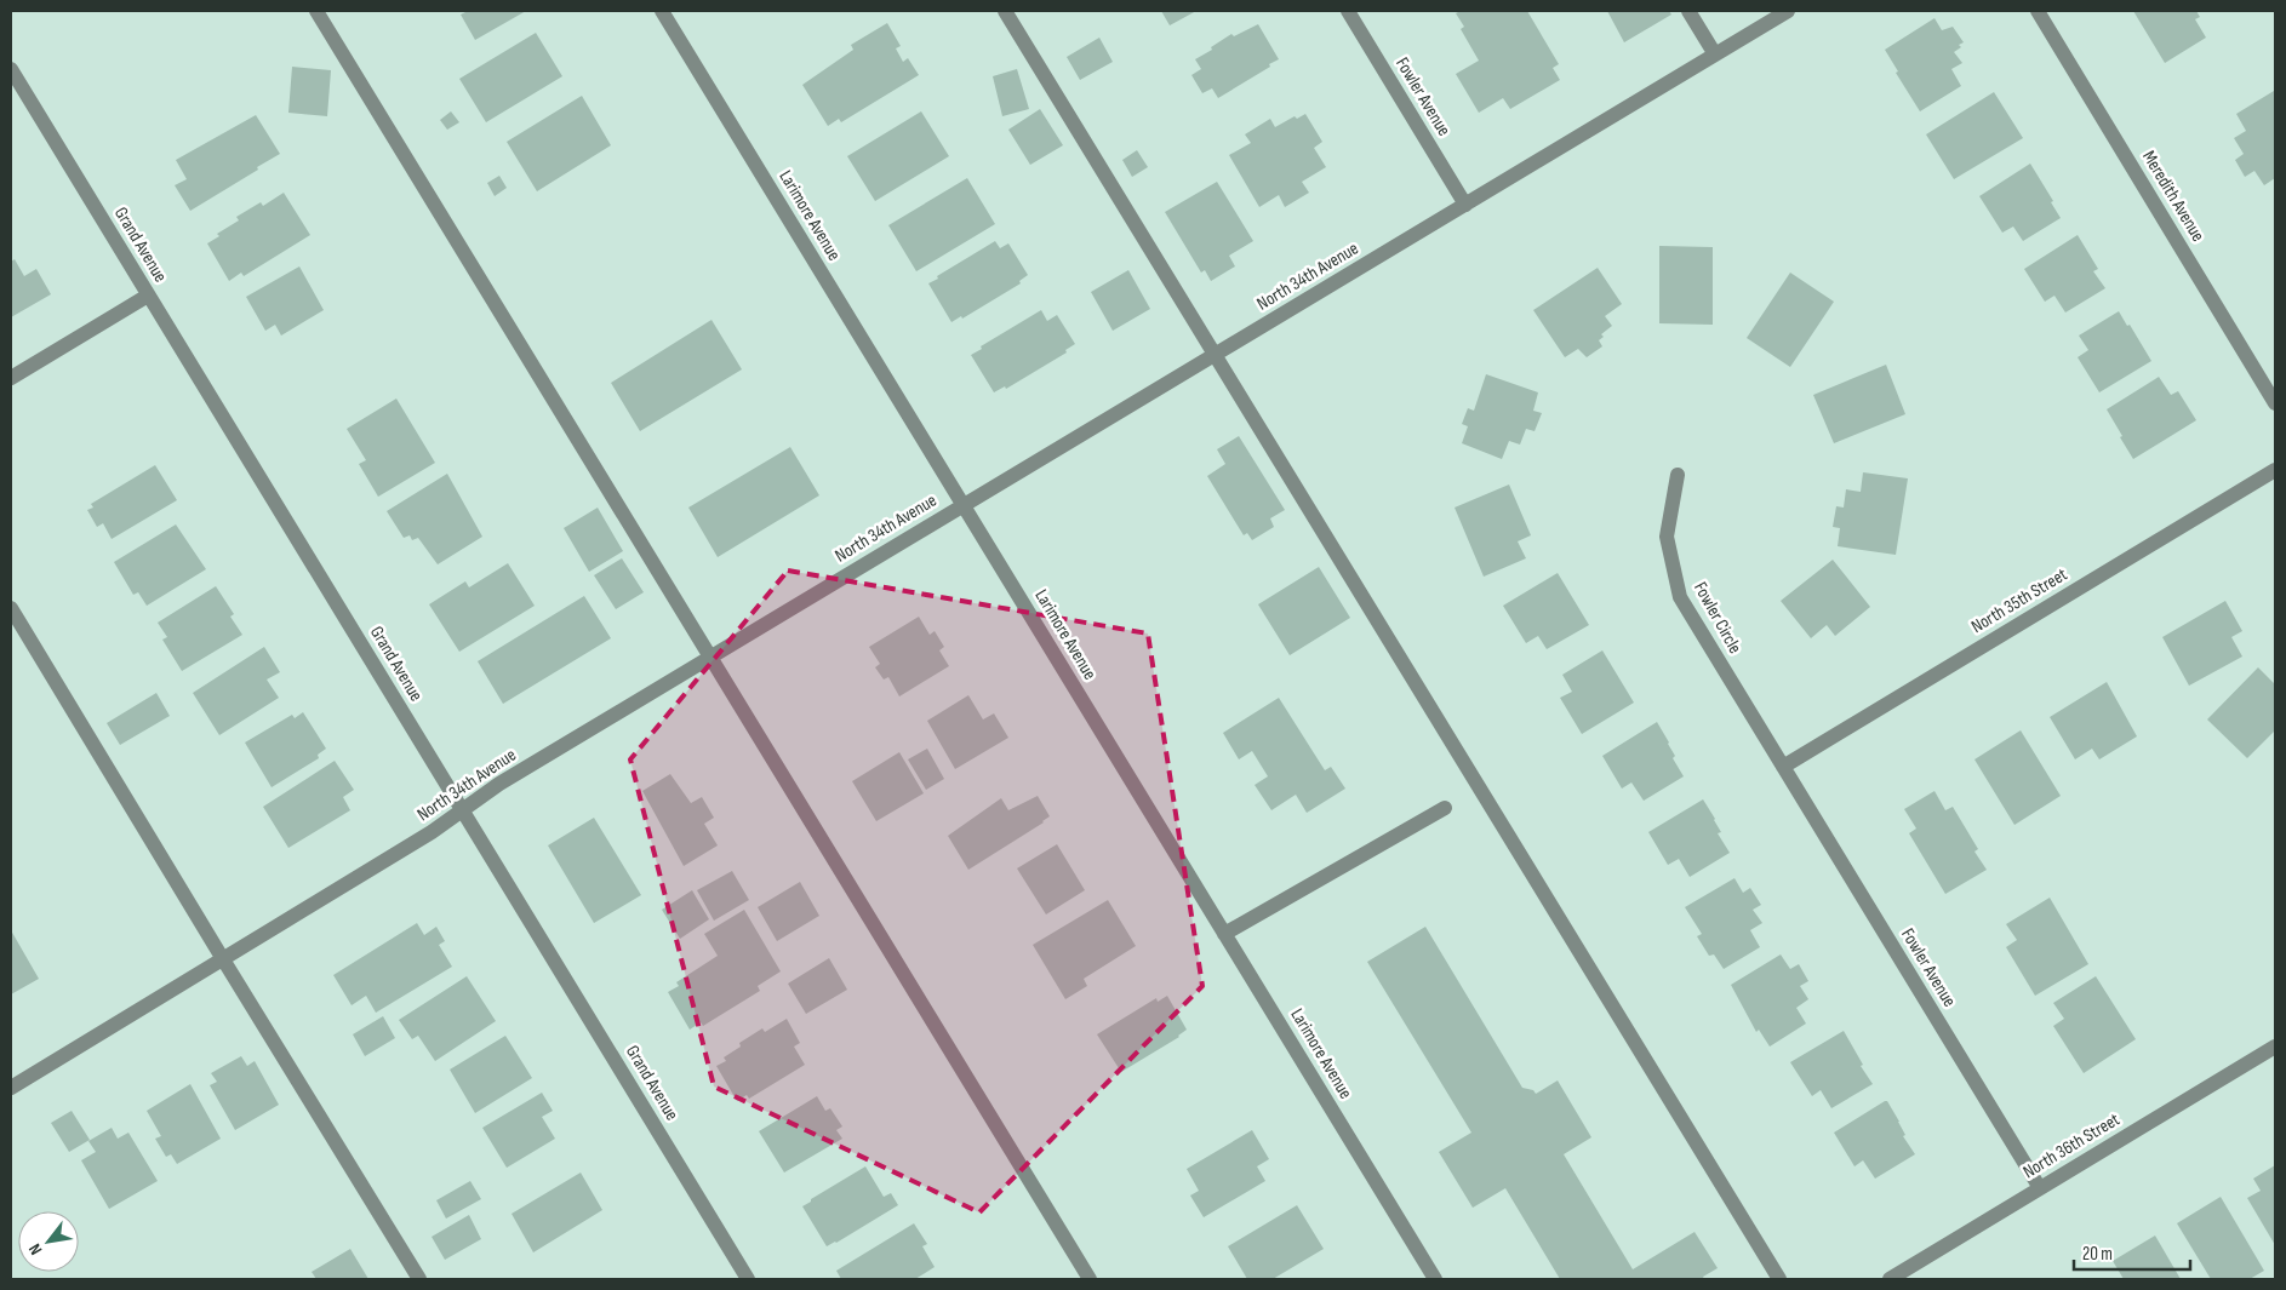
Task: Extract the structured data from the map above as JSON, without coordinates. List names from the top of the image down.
{
  "streets": {
    "street": [
      "Fowler Avenue",
      "Meredith Avenue",
      "Larimore Avenue",
      "Grand Avenue",
      "North 34th Avenue",
      "North 35th Street",
      "Fowler Circle",
      "North 36th Street"
    ]
  },
  "crossings": [
    ["Fowler Avenue", "North 34th Avenue"],
    ["Fowler Avenue", "North 35th Street"],
    ["Fowler Avenue", "Fowler Circle"],
    ["Fowler Avenue", "North 36th Street"],
    ["Larimore Avenue", "North 34th Avenue"],
    ["Grand Avenue", "North 34th Avenue"],
    ["North 35th Street", "Fowler Circle"]
  ],
  "scale_bar": "20 m",
  "north": "bottom left"
}
